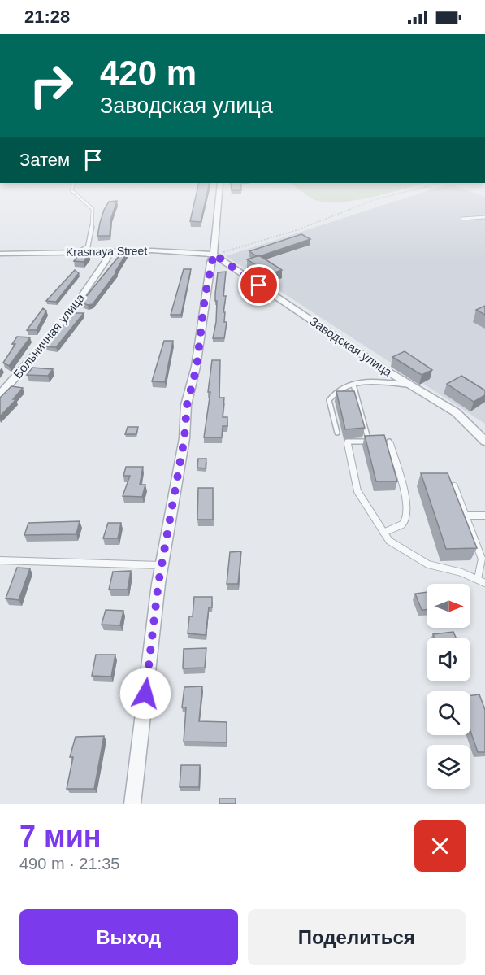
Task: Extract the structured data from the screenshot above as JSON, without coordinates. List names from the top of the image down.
{
  "streets": {
    "street": ["Krasnaya Street", "Больничная улица", "Заводская улица"]
  },
  "crossings": [
    ["Krasnaya Street", "Больничная улица"],
    ["Krasnaya Street", "Заводская улица"]
  ],
  "north": "right",
  "page": {
    "status": "21:28",
    "turn": ["420 m", "Заводская улица"],
    "then": "Затем",
    "heading": ["7 мин", "490 m · 21:35"],
    "buttons": ["Выход", "Поделиться"]
  }
}
